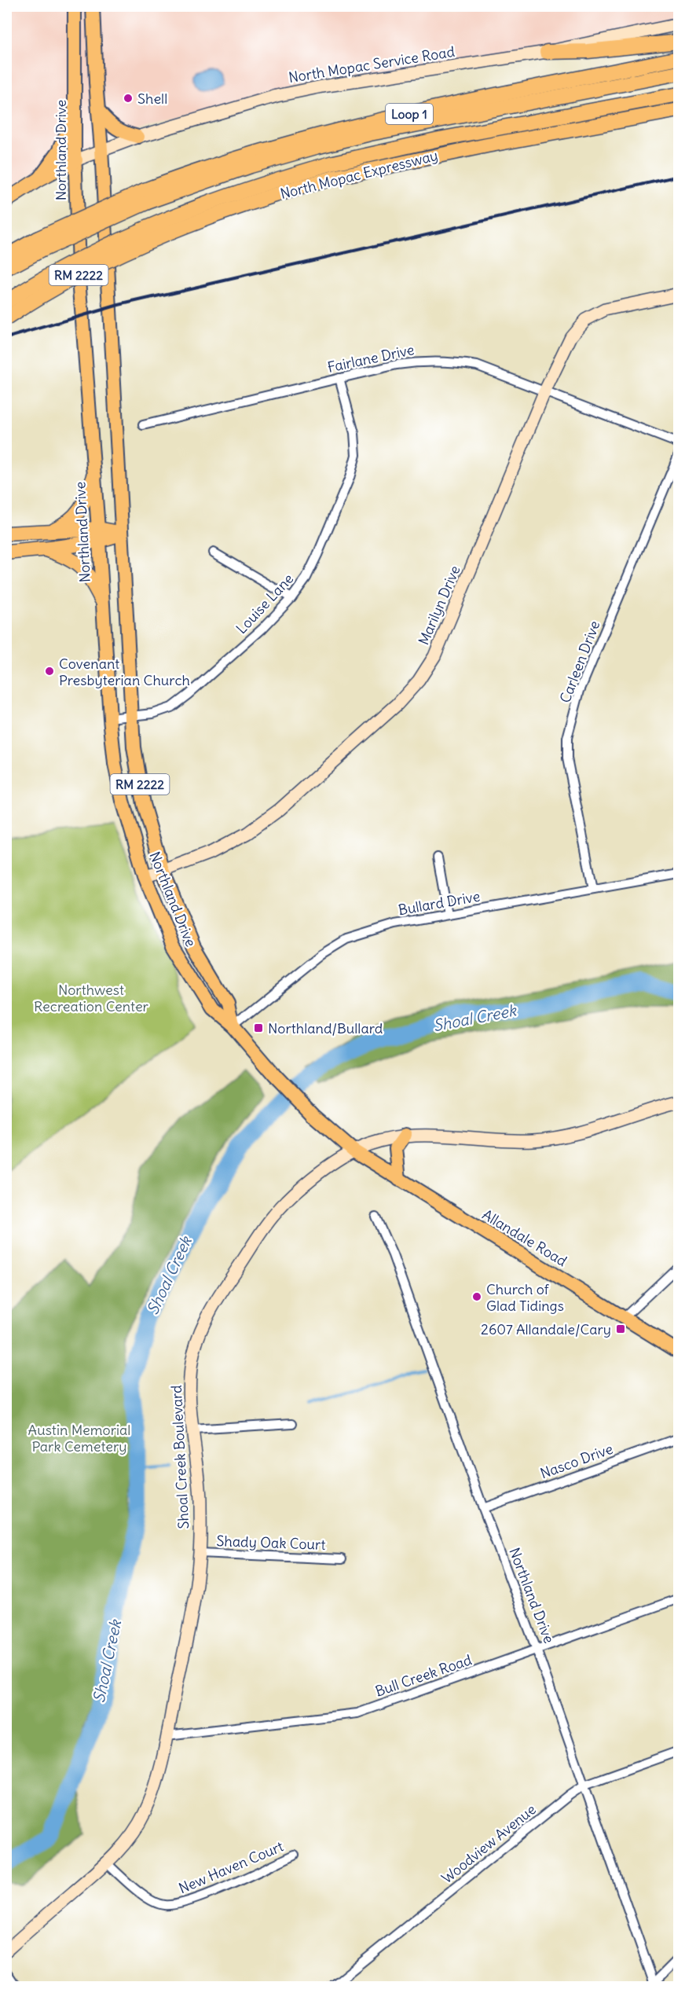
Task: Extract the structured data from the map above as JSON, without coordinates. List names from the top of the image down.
{
  "streets": {
    "highway": ["Loop 1", "North Mopac Expressway"],
    "main road": ["Northland Drive", "RM 2222", "Allandale Road"],
    "street": [
      "North Mopac Service Road",
      "Fairlane Drive",
      "Louise Lane",
      "Marilyn Drive",
      "Carleen Drive",
      "Bullard Drive",
      "Shoal Creek Boulevard",
      "Nasco Drive",
      "Shady Oak Court",
      "Bull Creek Road",
      "Woodview Avenue",
      "New Haven Court"
    ]
  },
  "crossings": [
    ["North Mopac Service Road", "Northland Drive"],
    ["Northland Drive", "Louise Lane"],
    ["Northland Drive", "Marilyn Drive"],
    ["Northland Drive", "Bullard Drive"],
    ["Northland Drive", "Allandale Road"],
    ["Northland Drive", "Shoal Creek Boulevard"],
    ["Northland Drive", "Nasco Drive"],
    ["Northland Drive", "Bull Creek Road"],
    ["Northland Drive", "Woodview Avenue"],
    ["Fairlane Drive", "Louise Lane"],
    ["Fairlane Drive", "Marilyn Drive"],
    ["Carleen Drive", "Bullard Drive"],
    ["Allandale Road", "Shoal Creek Boulevard"],
    ["Shoal Creek Boulevard", "Shady Oak Court"],
    ["Shoal Creek Boulevard", "Bull Creek Road"],
    ["Shoal Creek Boulevard", "New Haven Court"]
  ],
  "water": ["Shoal Creek"],
  "parks": ["Northwest Recreation Center", "Austin Memorial Park Cemetery"],
  "places": {
    "other": ["Shell", "Covenant Presbyterian Church", "Church of Glad Tidings"],
    "transit": ["Northland/Bullard", "2607 Allandale/Cary"]
  }
}
